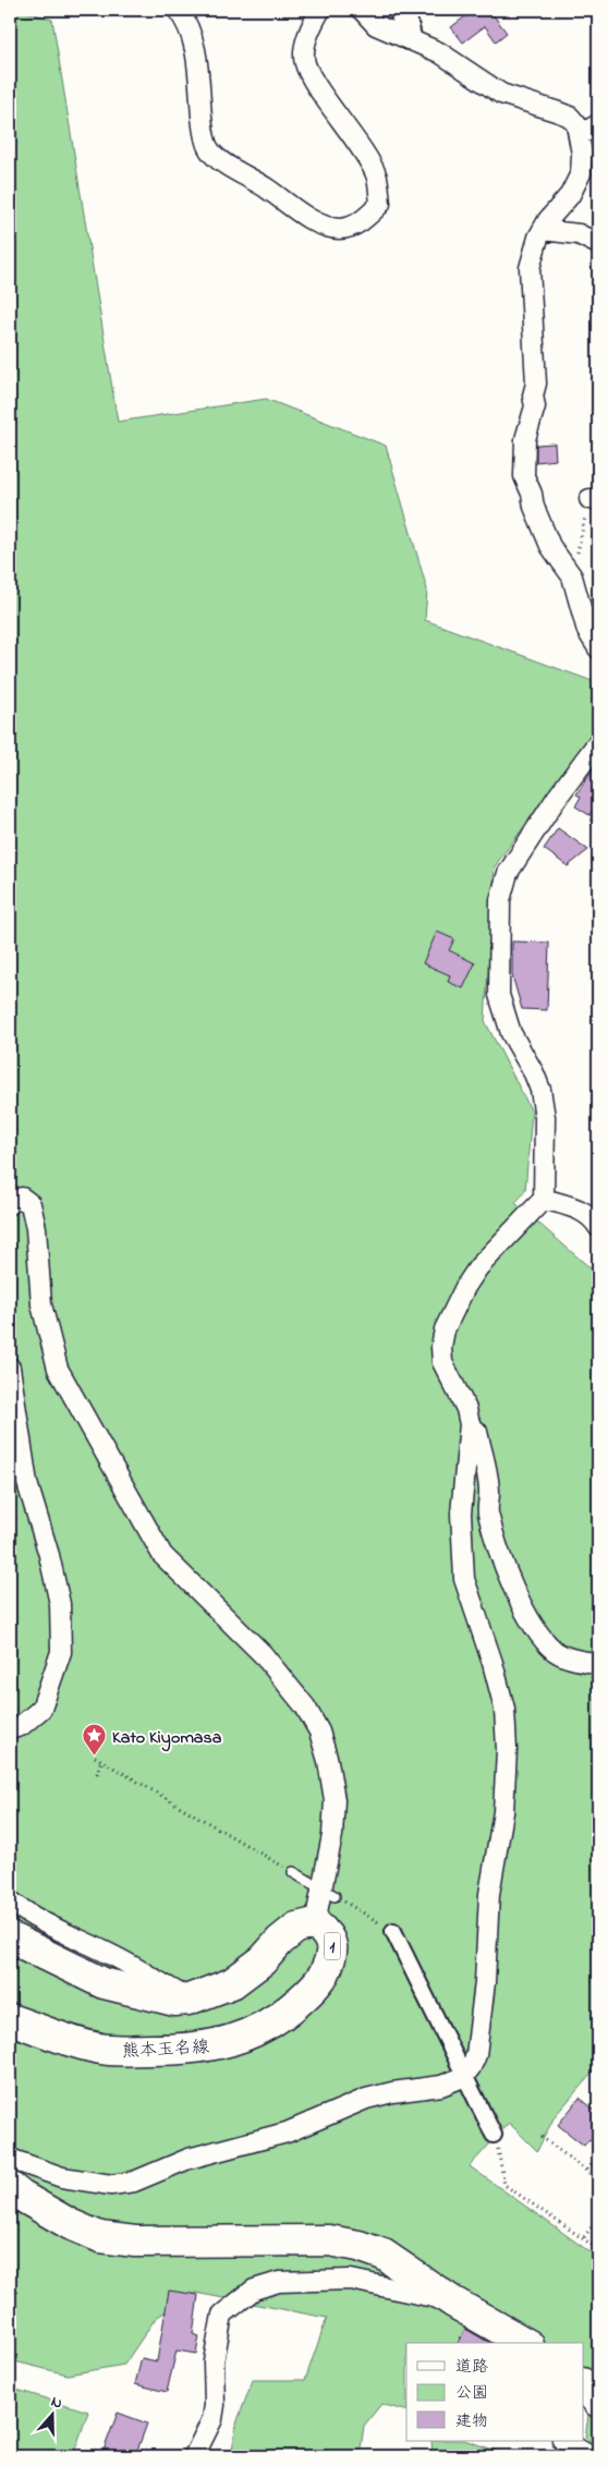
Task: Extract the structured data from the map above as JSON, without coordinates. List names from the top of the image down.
{
  "streets": {
    "main road": ["1", "熊本玉名線"]
  },
  "crossings": [
    ["1", "熊本玉名線"]
  ],
  "places": {
    "place": ["Kato Kiyomasa"]
  },
  "legend": ["道路", "公園", "建物"],
  "north": "top"
}
